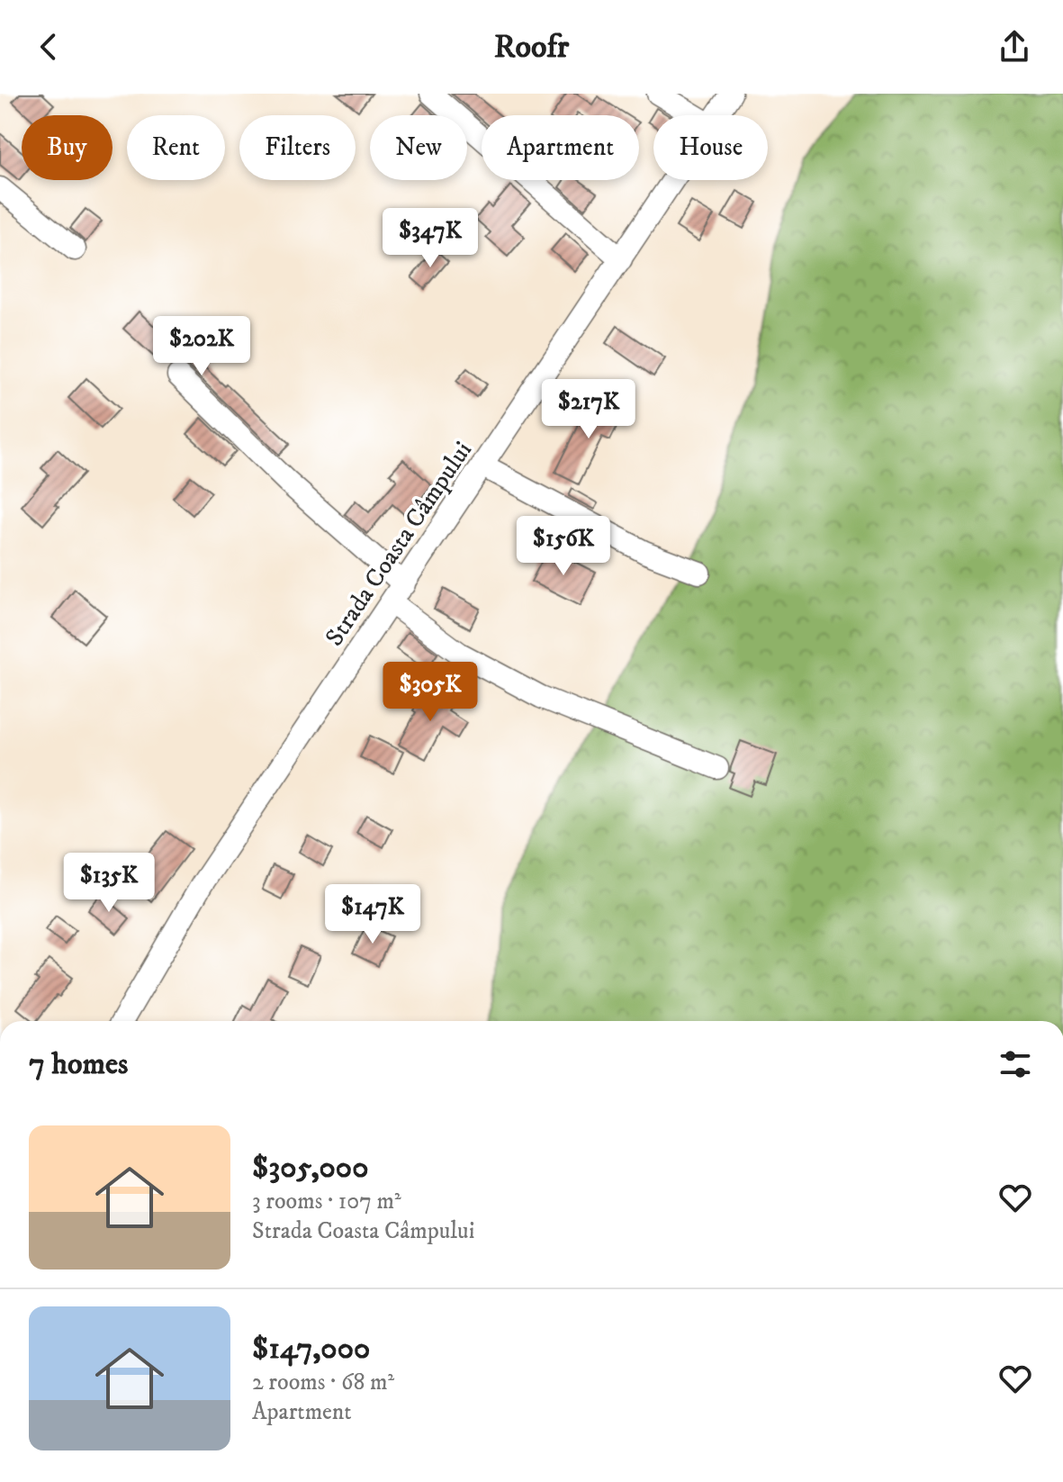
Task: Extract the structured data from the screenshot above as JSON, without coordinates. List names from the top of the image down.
{
  "streets": {
    "street": ["Strada Coasta Câmpului"]
  },
  "page": {
    "header": "Roofr",
    "chip": [
      "Buy",
      "Rent",
      "Filters",
      "New",
      "Apartment",
      "House"
    ],
    "price": [
      "$347K",
      "$202K",
      "$217K",
      "$156K",
      "$305K",
      "$135K",
      "$147K"
    ],
    "heading": "7 homes",
    "list": [
      {
        "name": "$305,000",
        "note": "3 rooms · 107 m² · Strada Coasta Câmpului"
      },
      {
        "name": "$147,000",
        "note": "2 rooms · 68 m² · Apartment"
      }
    ]
  }
}
